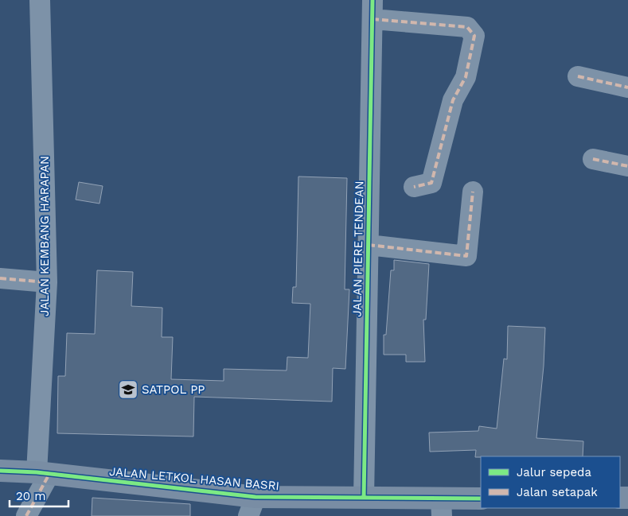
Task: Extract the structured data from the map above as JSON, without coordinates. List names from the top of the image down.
{
  "streets": {
    "street": ["JALAN KEMBANG HARAPAN", "JALAN PIERE TENDEAN", "JALAN LETKOL HASAN BASRI"]
  },
  "crossings": [
    ["JALAN KEMBANG HARAPAN", "JALAN LETKOL HASAN BASRI"],
    ["JALAN PIERE TENDEAN", "JALAN LETKOL HASAN BASRI"]
  ],
  "places": {
    "school or university": ["SATPOL PP"]
  },
  "legend": ["Jalur sepeda", "Jalan setapak"],
  "scale_bar": "20 m"
}
